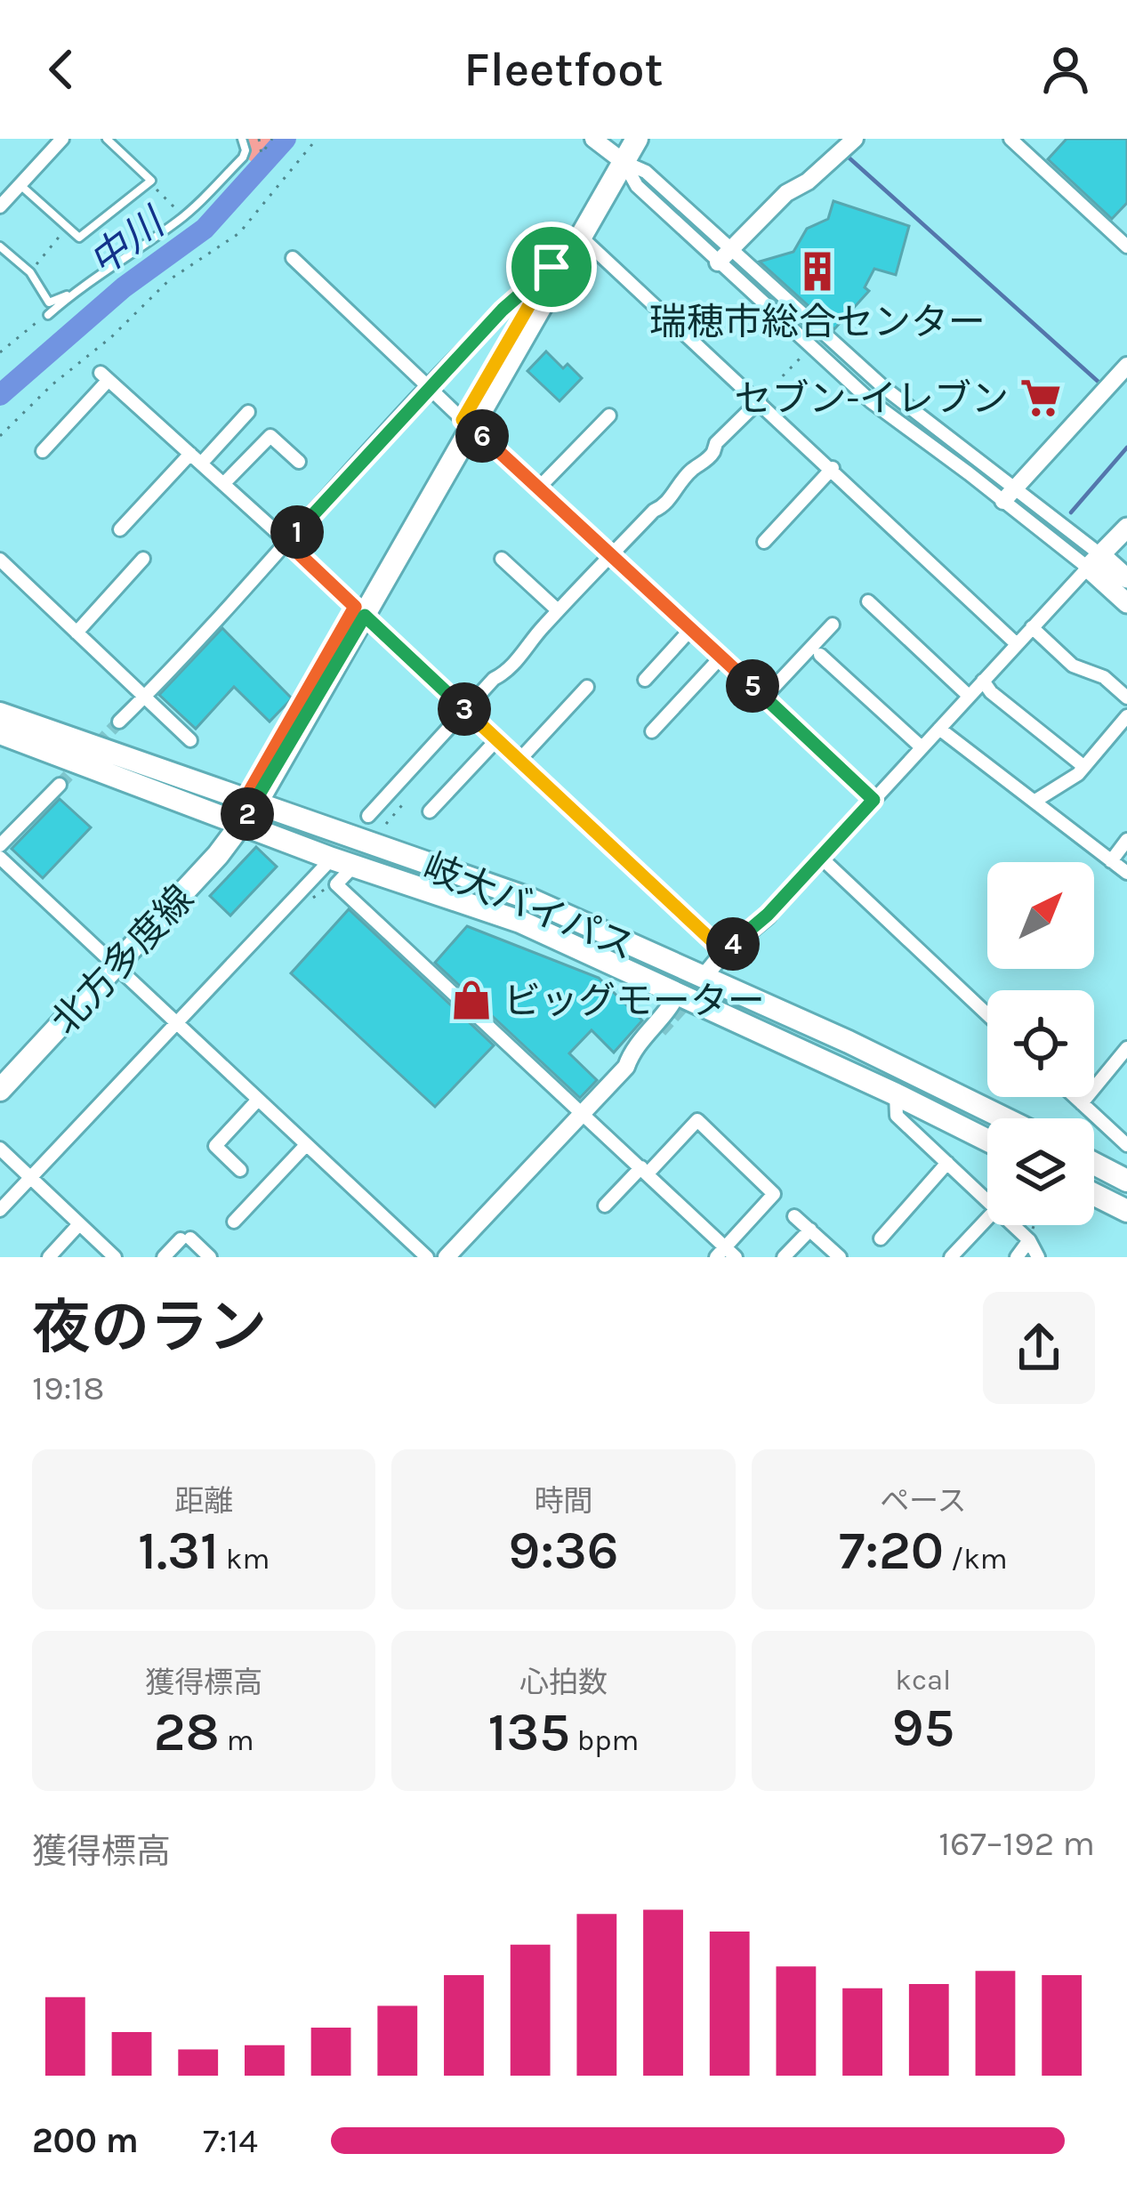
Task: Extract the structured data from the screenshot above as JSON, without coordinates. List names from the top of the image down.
{
  "streets": {
    "main road": ["岐大バイパス", "北方多度線"]
  },
  "crossings": [
    ["岐大バイパス", "北方多度線"]
  ],
  "water": ["中川"],
  "places": {
    "building": ["瑞穂市総合センター"],
    "supermarket": ["セブン-イレブン"],
    "shop": ["ビッグモーター"]
  },
  "north": "top right",
  "page": {
    "header": "Fleetfoot",
    "pins": [
      "6",
      "1",
      "5",
      "3",
      "2",
      "4"
    ],
    "heading": ["夜のラン", "19:18"],
    "stats": [
      ["距離", "1.31 km"],
      ["時間", "9:36"],
      ["ペース", "7:20 /km"],
      ["獲得標高", "28 m"],
      ["心拍数", "135 bpm"],
      ["kcal", "95"]
    ],
    "chart": ["獲得標高", "167–192 m"],
    "list": [
      {
        "name": "200 m",
        "note": "7:14"
      }
    ]
  }
}
